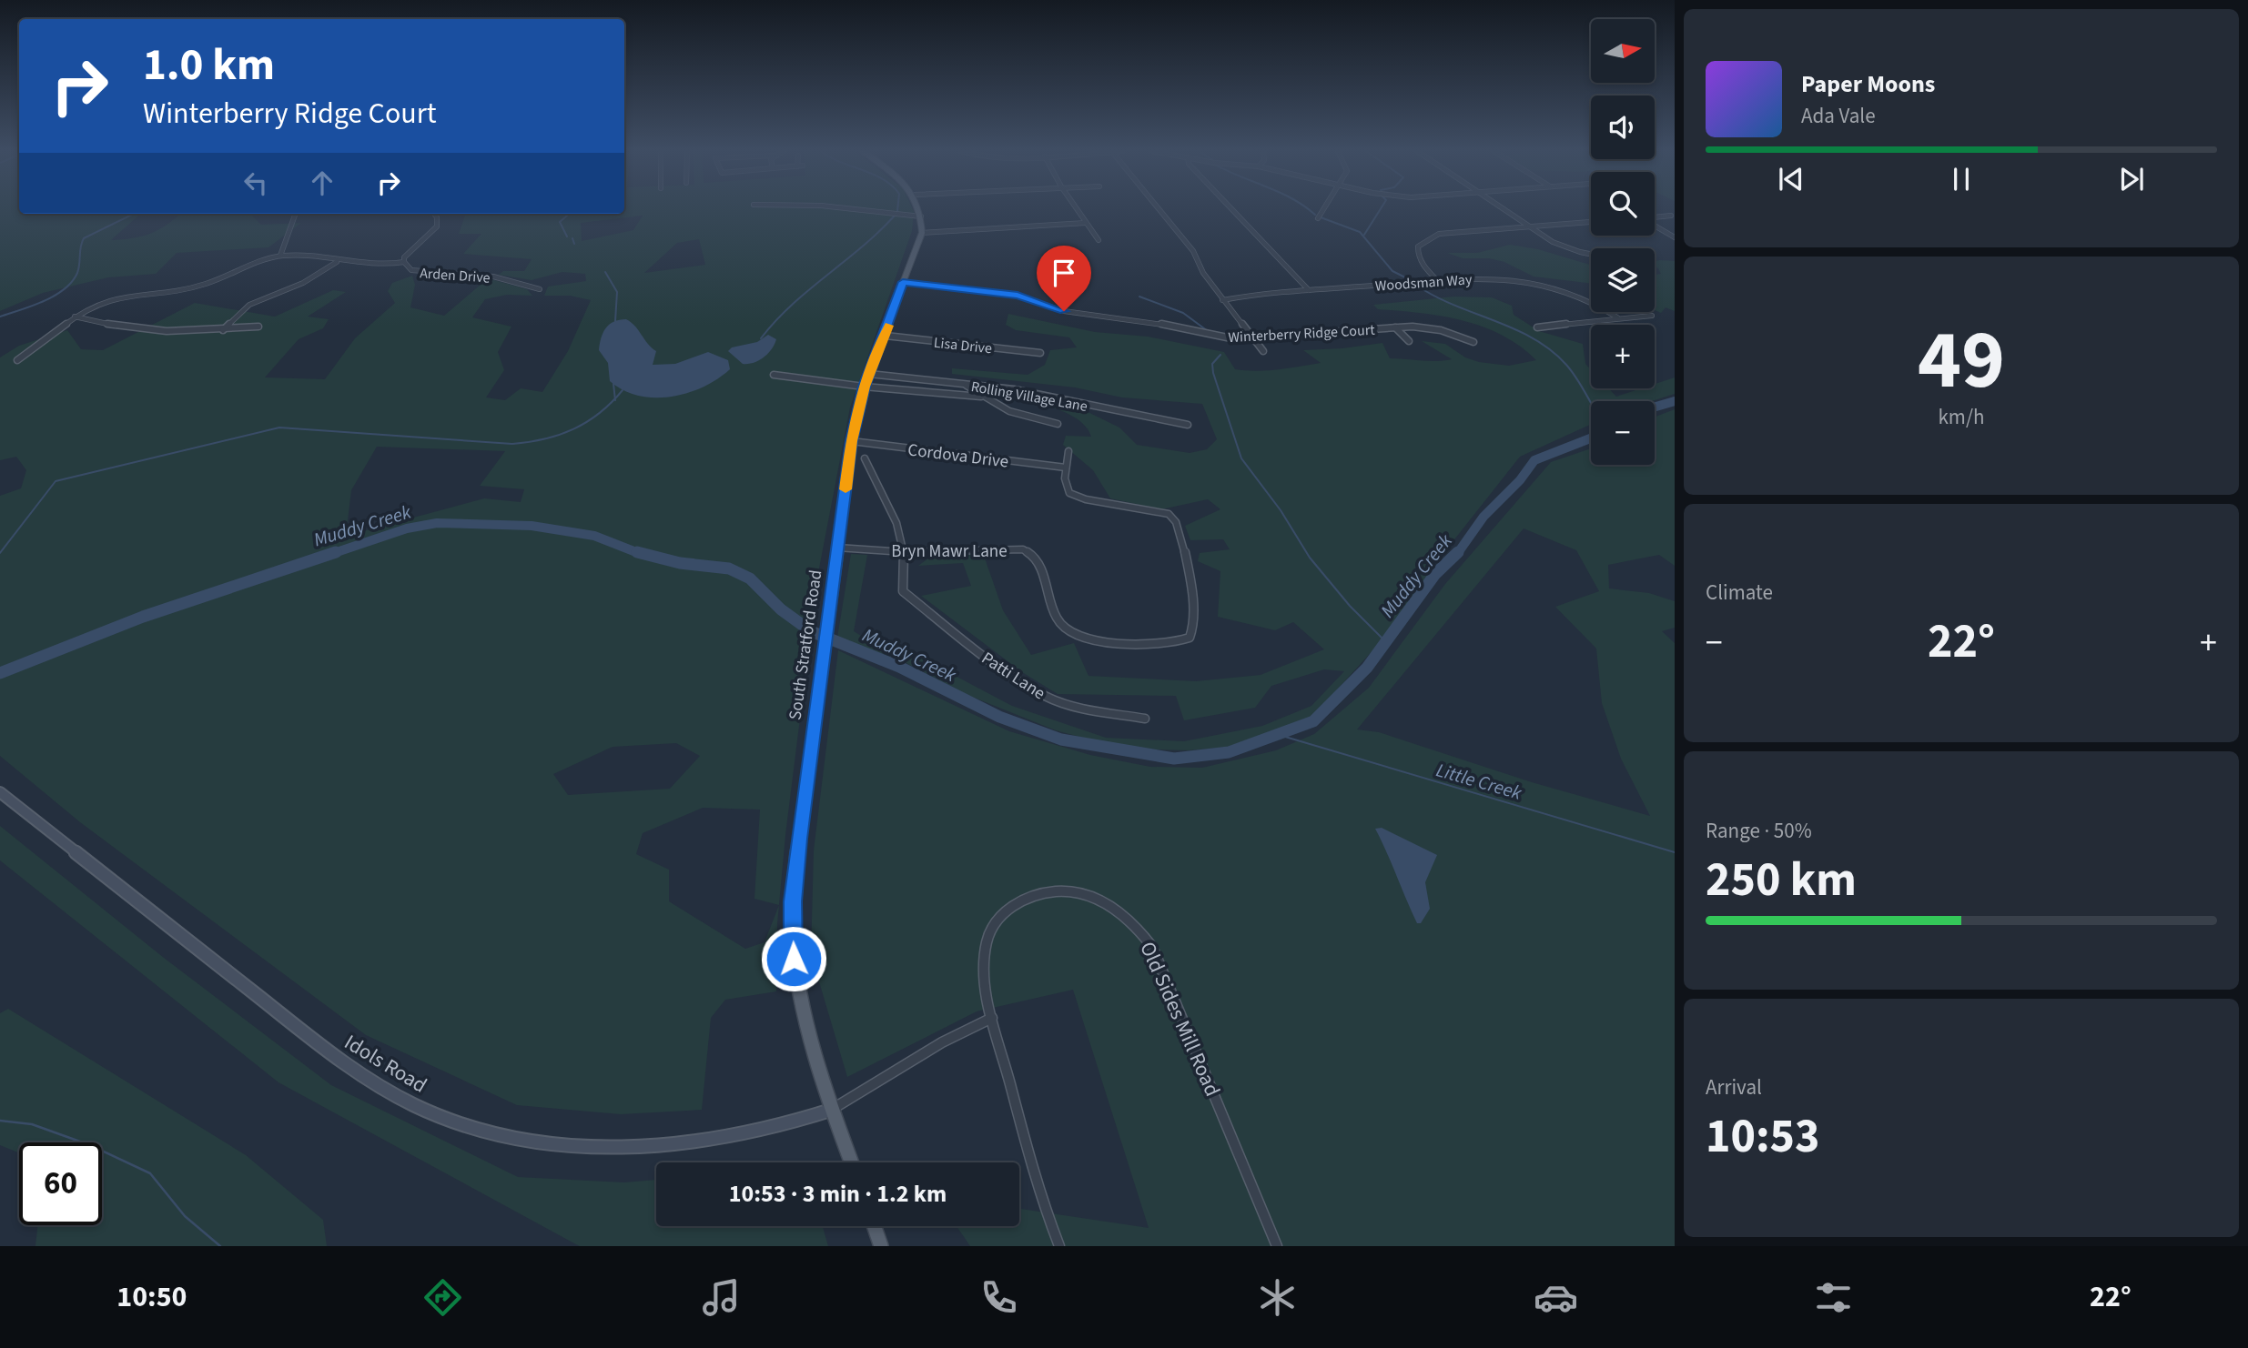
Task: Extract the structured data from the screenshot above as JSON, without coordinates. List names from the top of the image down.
{
  "streets": {
    "main road": ["South Stratford Road", "Idols Road"],
    "street": [
      "Arden Drive",
      "Woodsman Way",
      "Winterberry Ridge Court",
      "Lisa Drive",
      "Rolling Village Lane",
      "Cordova Drive",
      "Bryn Mawr Lane",
      "Patti Lane",
      "Old Sides Mill Road"
    ]
  },
  "crossings": [
    ["Winterberry Ridge Court", "South Stratford Road"],
    ["Lisa Drive", "South Stratford Road"],
    ["Rolling Village Lane", "South Stratford Road"],
    ["Cordova Drive", "Bryn Mawr Lane"],
    ["Cordova Drive", "South Stratford Road"],
    ["Bryn Mawr Lane", "South Stratford Road"],
    ["Bryn Mawr Lane", "Patti Lane"],
    ["South Stratford Road", "Idols Road"]
  ],
  "water": ["Muddy Creek", "Little Creek"],
  "north": "right",
  "page": {
    "map_buttons": ["+", "−"],
    "turn": ["1.0 km", "Winterberry Ridge Court"],
    "song": ["Paper Moons", "Ada Vale"],
    "tile": [
      ["49", "km/h"],
      "Climate",
      ["Range · 50%", "250 km"],
      ["Arrival", "10:53"]
    ],
    "heat": ["−", "22°", "+"],
    "limit": "60",
    "trip": "10:53 · 3 min · 1.2 km",
    "tabs": ["10:50", "22°"]
  }
}
